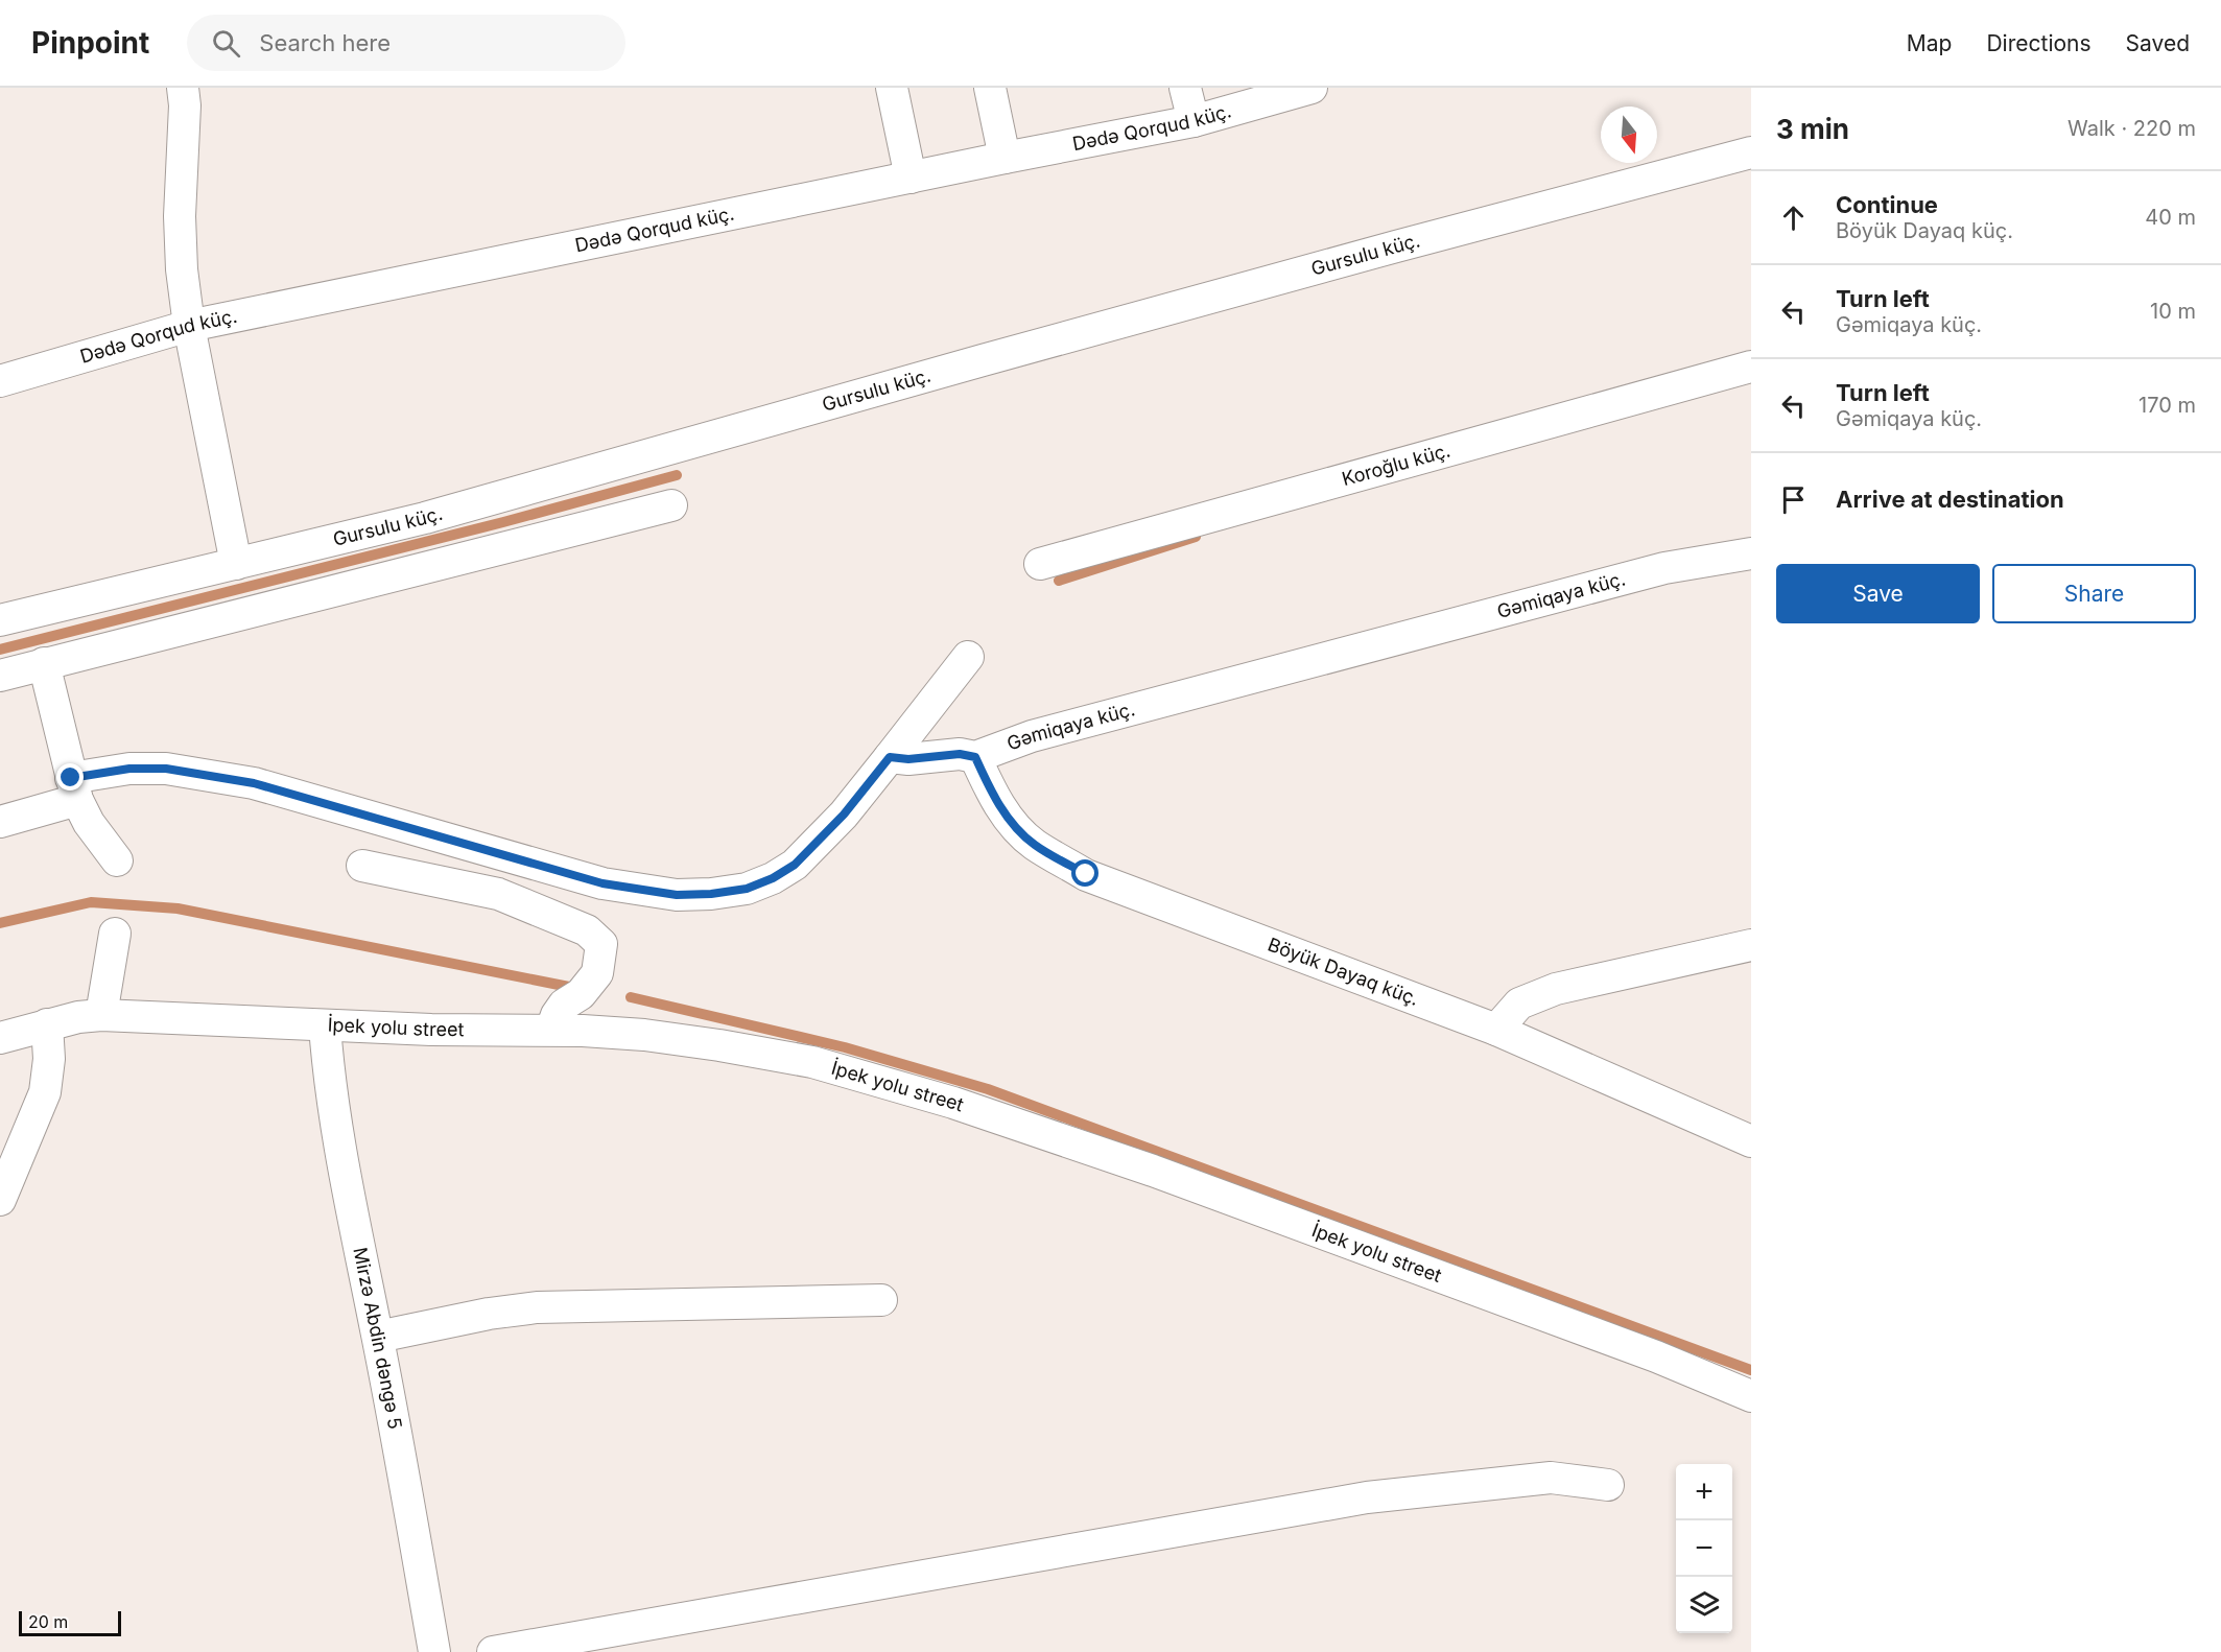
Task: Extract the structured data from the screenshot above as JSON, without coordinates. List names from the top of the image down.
{
  "streets": {
    "street": [
      "Dədə Qorqud küç.",
      "Gursulu küç.",
      "Koroğlu küç.",
      "Gəmiqaya küç.",
      "Böyük Dayaq küç.",
      "İpek yolu street",
      "Mirzə Abdin dəngə 5"
    ]
  },
  "crossings": [
    ["Gəmiqaya küç.", "Böyük Dayaq küç."],
    ["İpek yolu street", "Mirzə Abdin dəngə 5"]
  ],
  "scale_bar": "20 m",
  "north": "bottom",
  "page": {
    "header": "Pinpoint",
    "search": "Search here",
    "nav": ["Map", "Directions", "Saved"],
    "heading": ["3 min", "Walk · 220 m"],
    "list": [
      ["Continue", "Böyük Dayaq küç.", "40 m"],
      ["Turn left", "Gəmiqaya küç.", "10 m"],
      ["Turn left", "Gəmiqaya küç.", "170 m"],
      "Arrive at destination"
    ],
    "buttons": ["Save", "Share"],
    "map_buttons": ["+", "−"],
    "scale": "20 m"
  }
}
